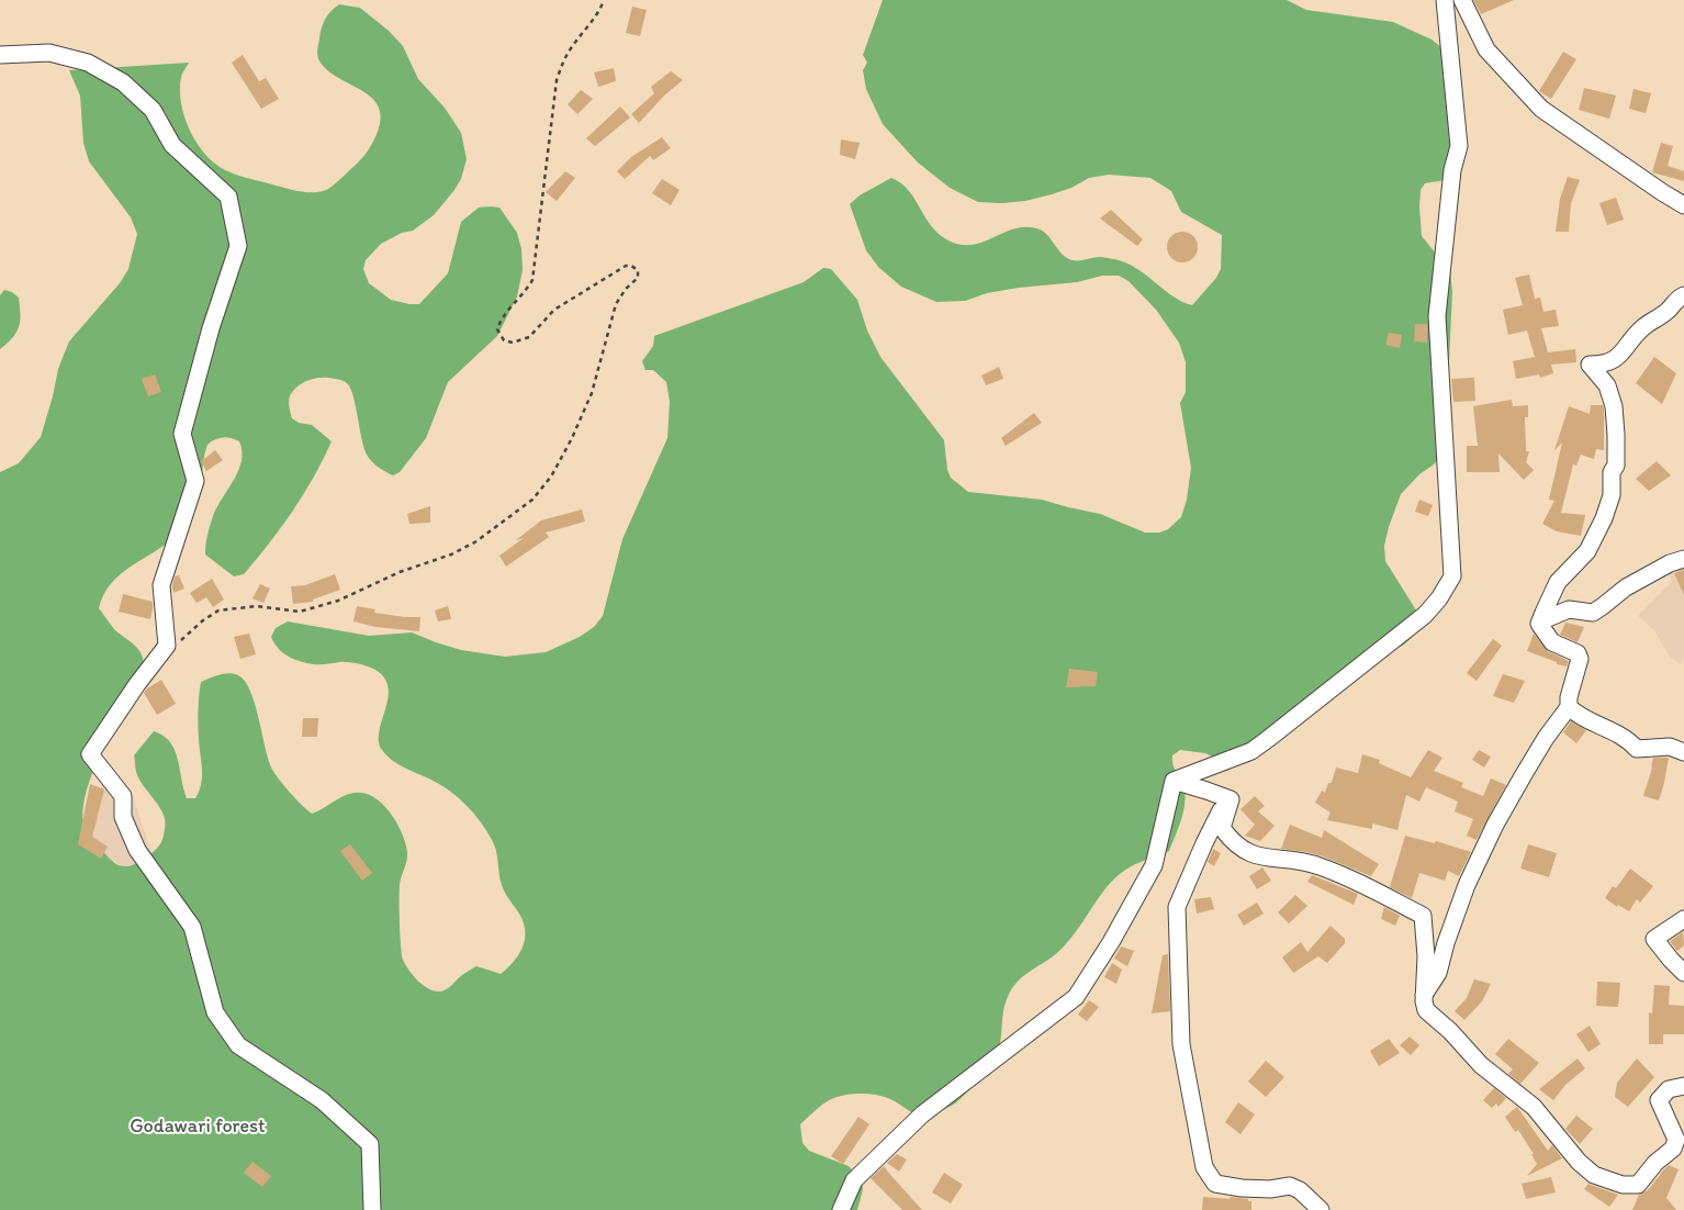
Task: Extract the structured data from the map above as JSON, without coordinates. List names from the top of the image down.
{
  "parks": ["Godawari forest"]
}
